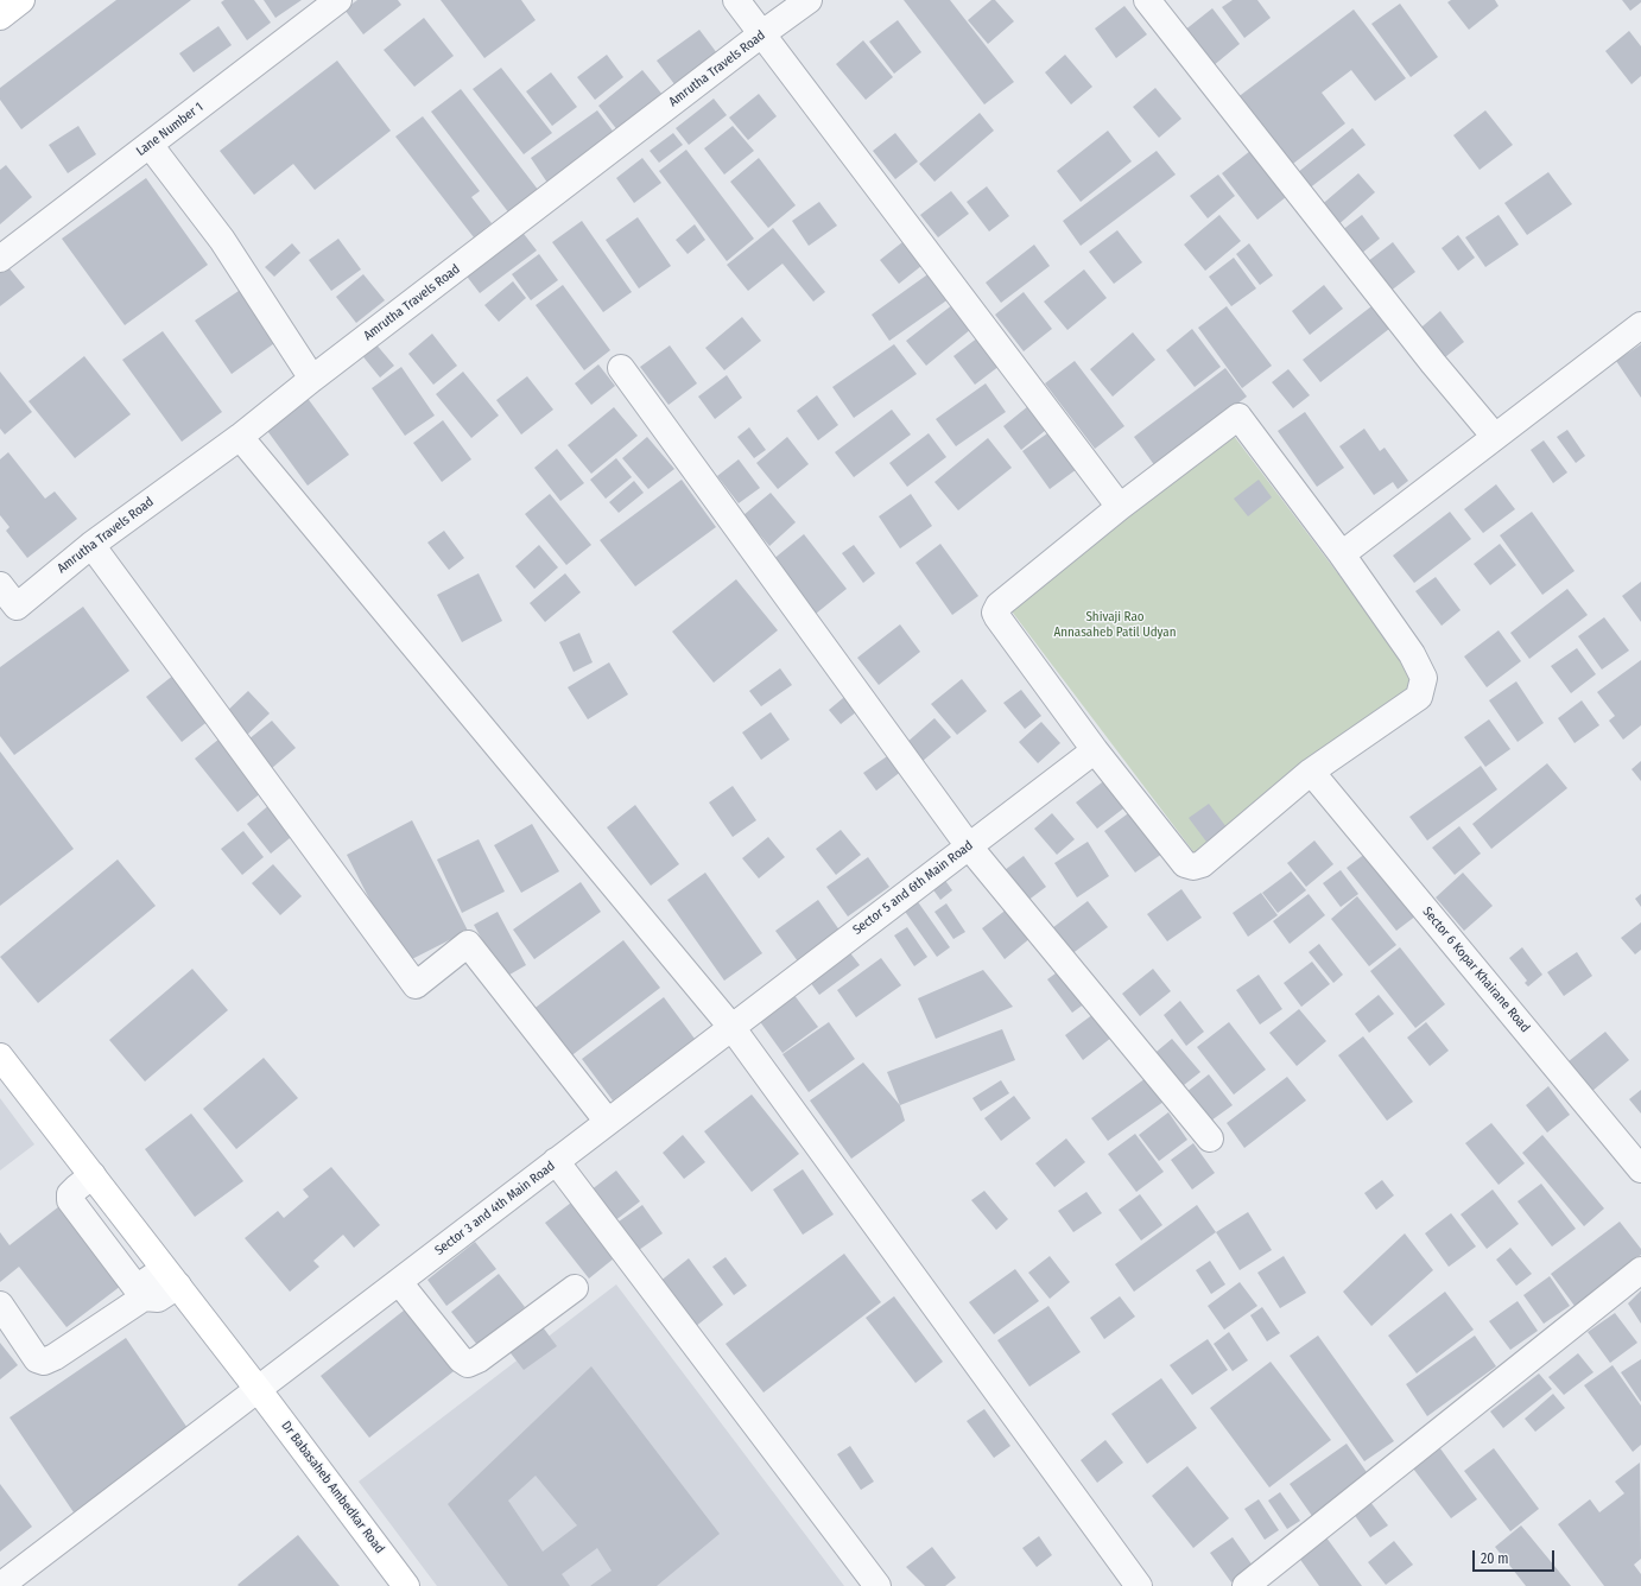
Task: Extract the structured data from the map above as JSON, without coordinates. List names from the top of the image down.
{
  "streets": {
    "street": [
      "Amrutha Travels Road",
      "Lane Number 1",
      "Sector 5 and 6th Main Road",
      "Sector 6 Kopar Khairane Road",
      "Sector 3 and 4th Main Road",
      "Dr Babasaheb Ambedkar Road"
    ]
  },
  "crossings": [
    ["Sector 5 and 6th Main Road", "Sector 3 and 4th Main Road"],
    ["Sector 3 and 4th Main Road", "Dr Babasaheb Ambedkar Road"]
  ],
  "parks": ["Shivaji Rao Annasaheb Patil Udyan"],
  "scale_bar": "20 m"
}
